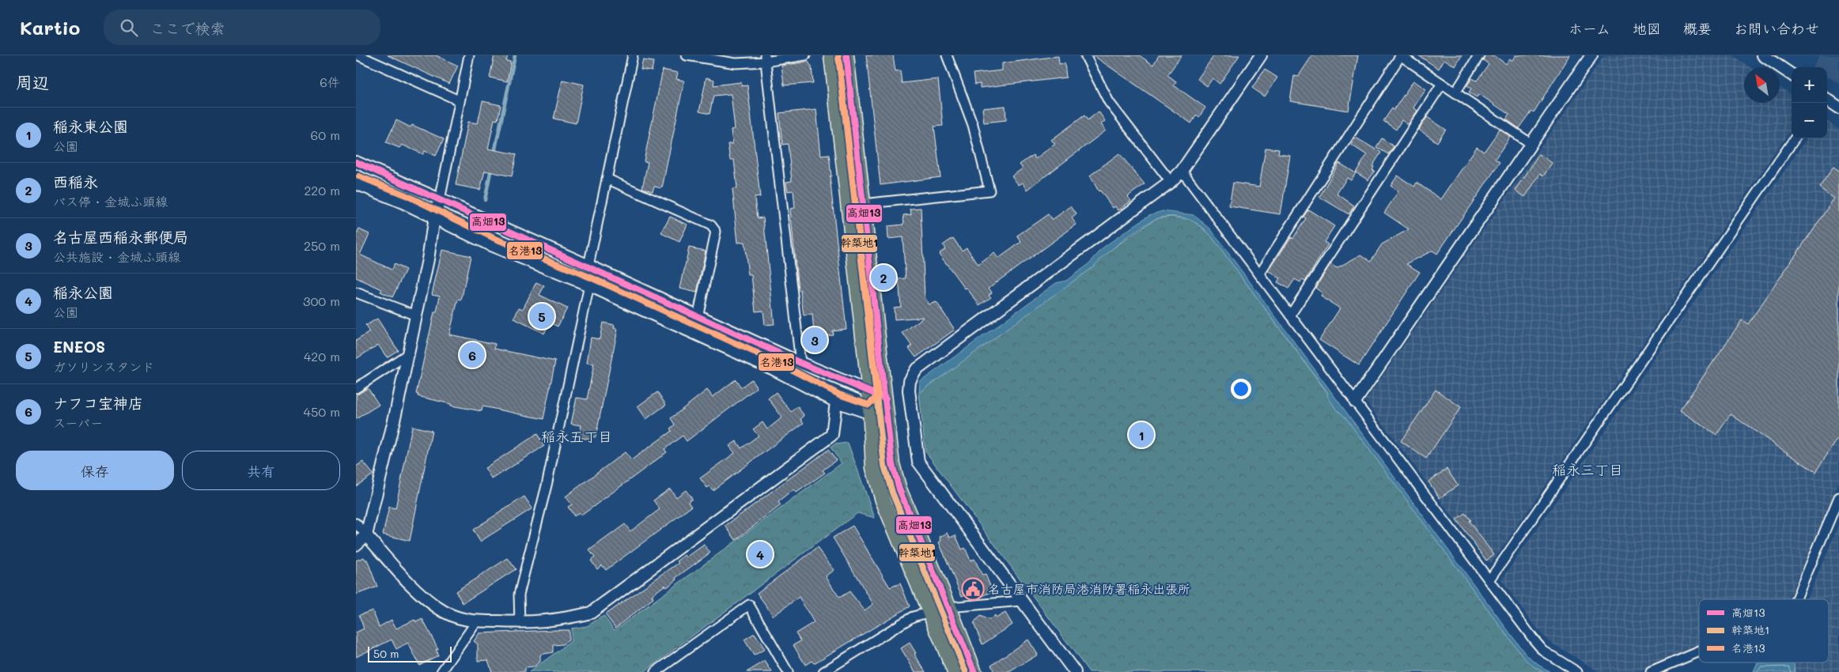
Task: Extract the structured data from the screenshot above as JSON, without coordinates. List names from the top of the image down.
{
  "districts": ["稲永五丁目", "稲永三丁目"],
  "places": {
    "public building": ["名古屋市消防局港消防署稲永出張所"]
  },
  "lines": ["transit line 高畑13", "transit line 幹築地1", "transit line 名港13"],
  "legend": ["高畑13", "幹築地1", "名港13"],
  "scale_bar": "50 m",
  "north": "top left",
  "page": {
    "header": "Kartio",
    "search": "ここで検索",
    "nav": [
      "ホーム",
      "地図",
      "概要",
      "お問い合わせ"
    ],
    "heading": ["周辺", "6件"],
    "map_buttons": ["+", "−"],
    "list": [
      {
        "mark": "1",
        "name": "稲永東公園",
        "note": "公園",
        "value": "60 m"
      },
      {
        "mark": "2",
        "name": "西稲永",
        "note": "バス停 · 金城ふ頭線",
        "value": "220 m"
      },
      {
        "mark": "3",
        "name": "名古屋西稲永郵便局",
        "note": "公共施設 · 金城ふ頭線",
        "value": "250 m"
      },
      {
        "mark": "4",
        "name": "稲永公園",
        "note": "公園",
        "value": "300 m"
      },
      {
        "mark": "5",
        "name": "ENEOS",
        "note": "ガソリンスタンド",
        "value": "420 m"
      },
      {
        "mark": "6",
        "name": "ナフコ宝神店",
        "note": "スーパー",
        "value": "450 m"
      }
    ],
    "pins": [
      "2",
      "5",
      "3",
      "6",
      "1",
      "4"
    ],
    "buttons": ["保存", "共有"],
    "scale": "50 m"
  }
}
